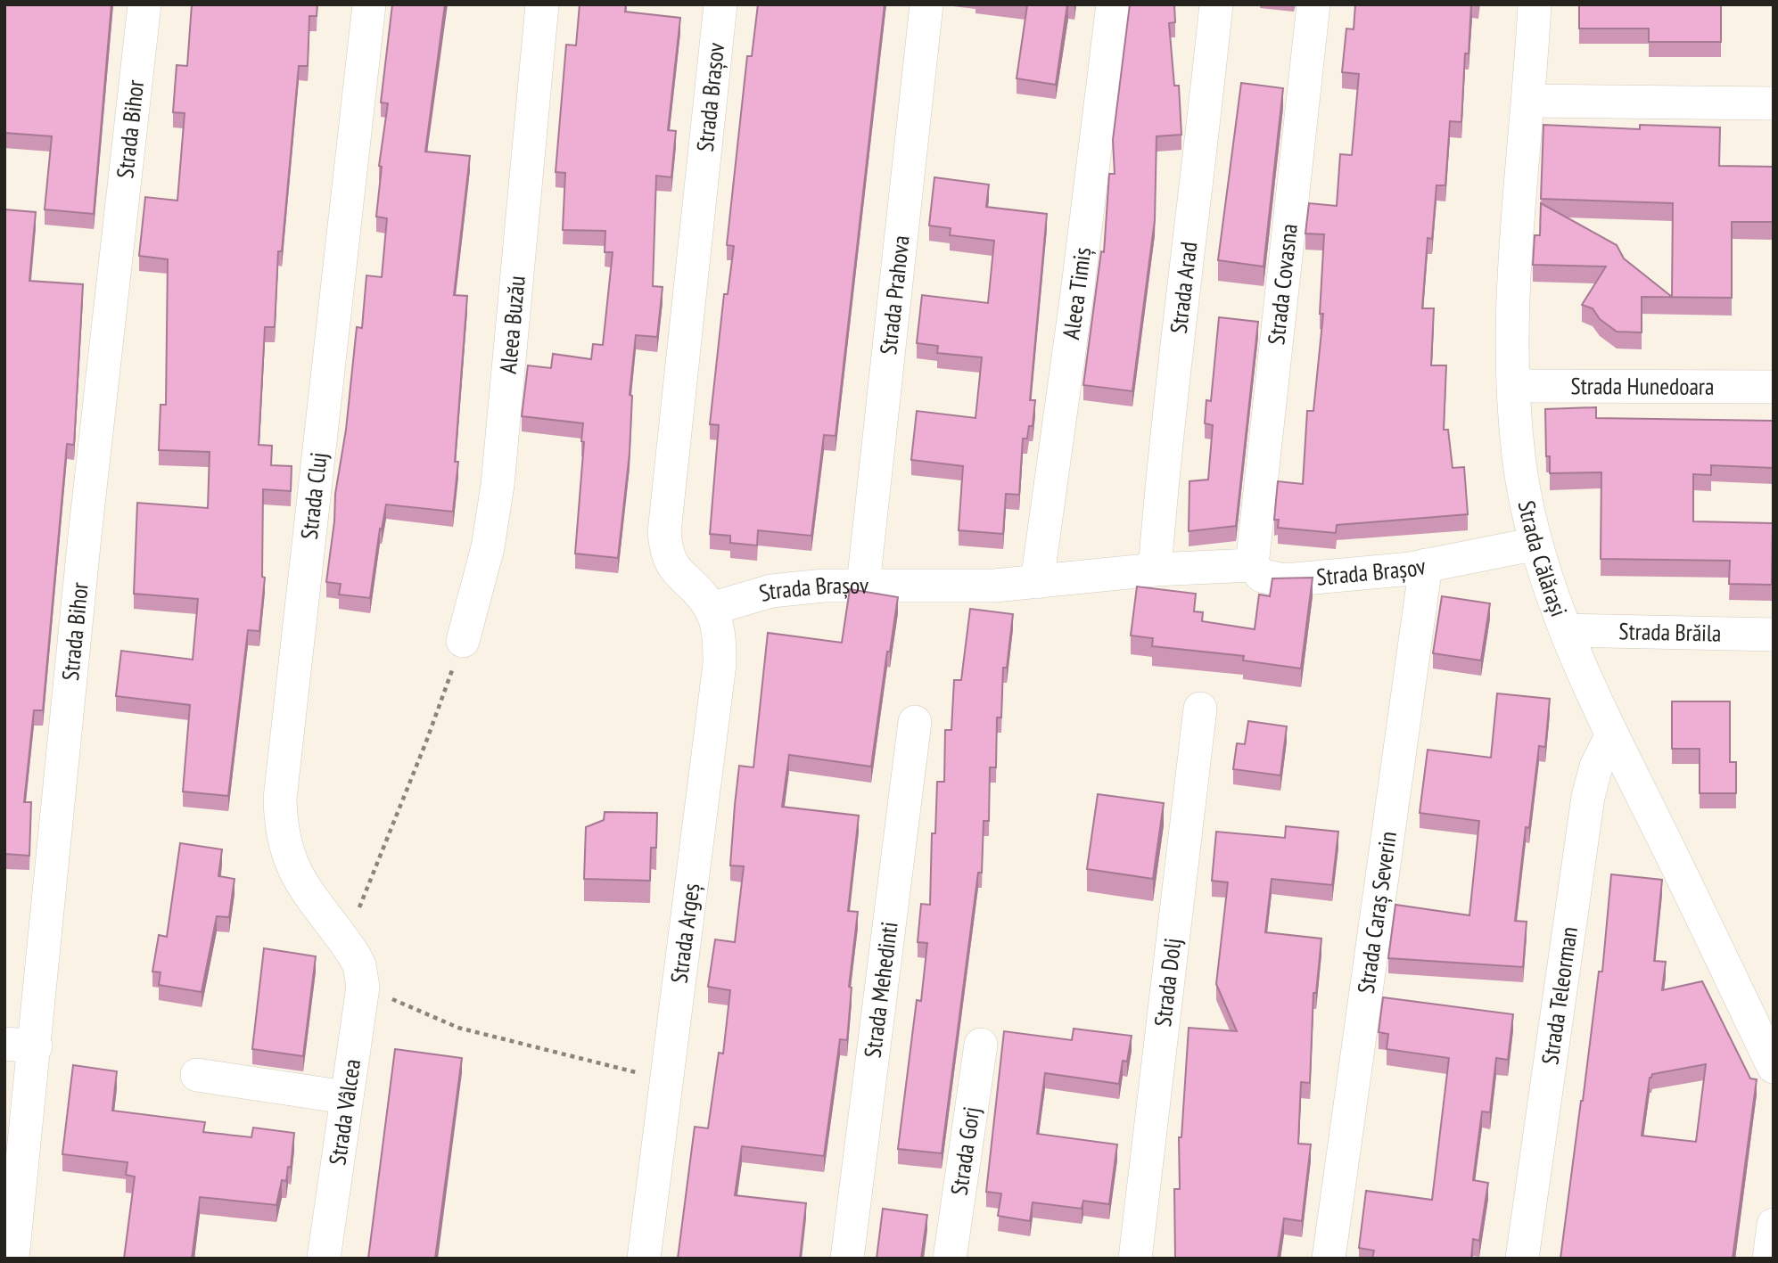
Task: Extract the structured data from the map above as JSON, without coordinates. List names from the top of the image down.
{
  "streets": {
    "street": [
      "Strada Brașov",
      "Strada Bihor",
      "Strada Covasna",
      "Strada Arad",
      "Strada Prahova",
      "Aleea Timiș",
      "Aleea Buzău",
      "Strada Hunedoara",
      "Strada Cluj",
      "Strada Călărași",
      "Strada Brăila",
      "Strada Caraș Severin",
      "Strada Argeș",
      "Strada Dolj",
      "Strada Mehedinti",
      "Strada Teleorman",
      "Strada Vâlcea",
      "Strada Gorj"
    ]
  },
  "crossings": [
    ["Strada Brașov", "Strada Covasna"],
    ["Strada Brașov", "Strada Arad"],
    ["Strada Brașov", "Strada Prahova"],
    ["Strada Brașov", "Aleea Timiș"],
    ["Strada Brașov", "Strada Călărași"],
    ["Strada Brașov", "Strada Caraș Severin"],
    ["Strada Brașov", "Strada Argeș"],
    ["Strada Hunedoara", "Strada Călărași"],
    ["Strada Cluj", "Strada Vâlcea"],
    ["Strada Călărași", "Strada Brăila"],
    ["Strada Călărași", "Strada Teleorman"]
  ]
}
